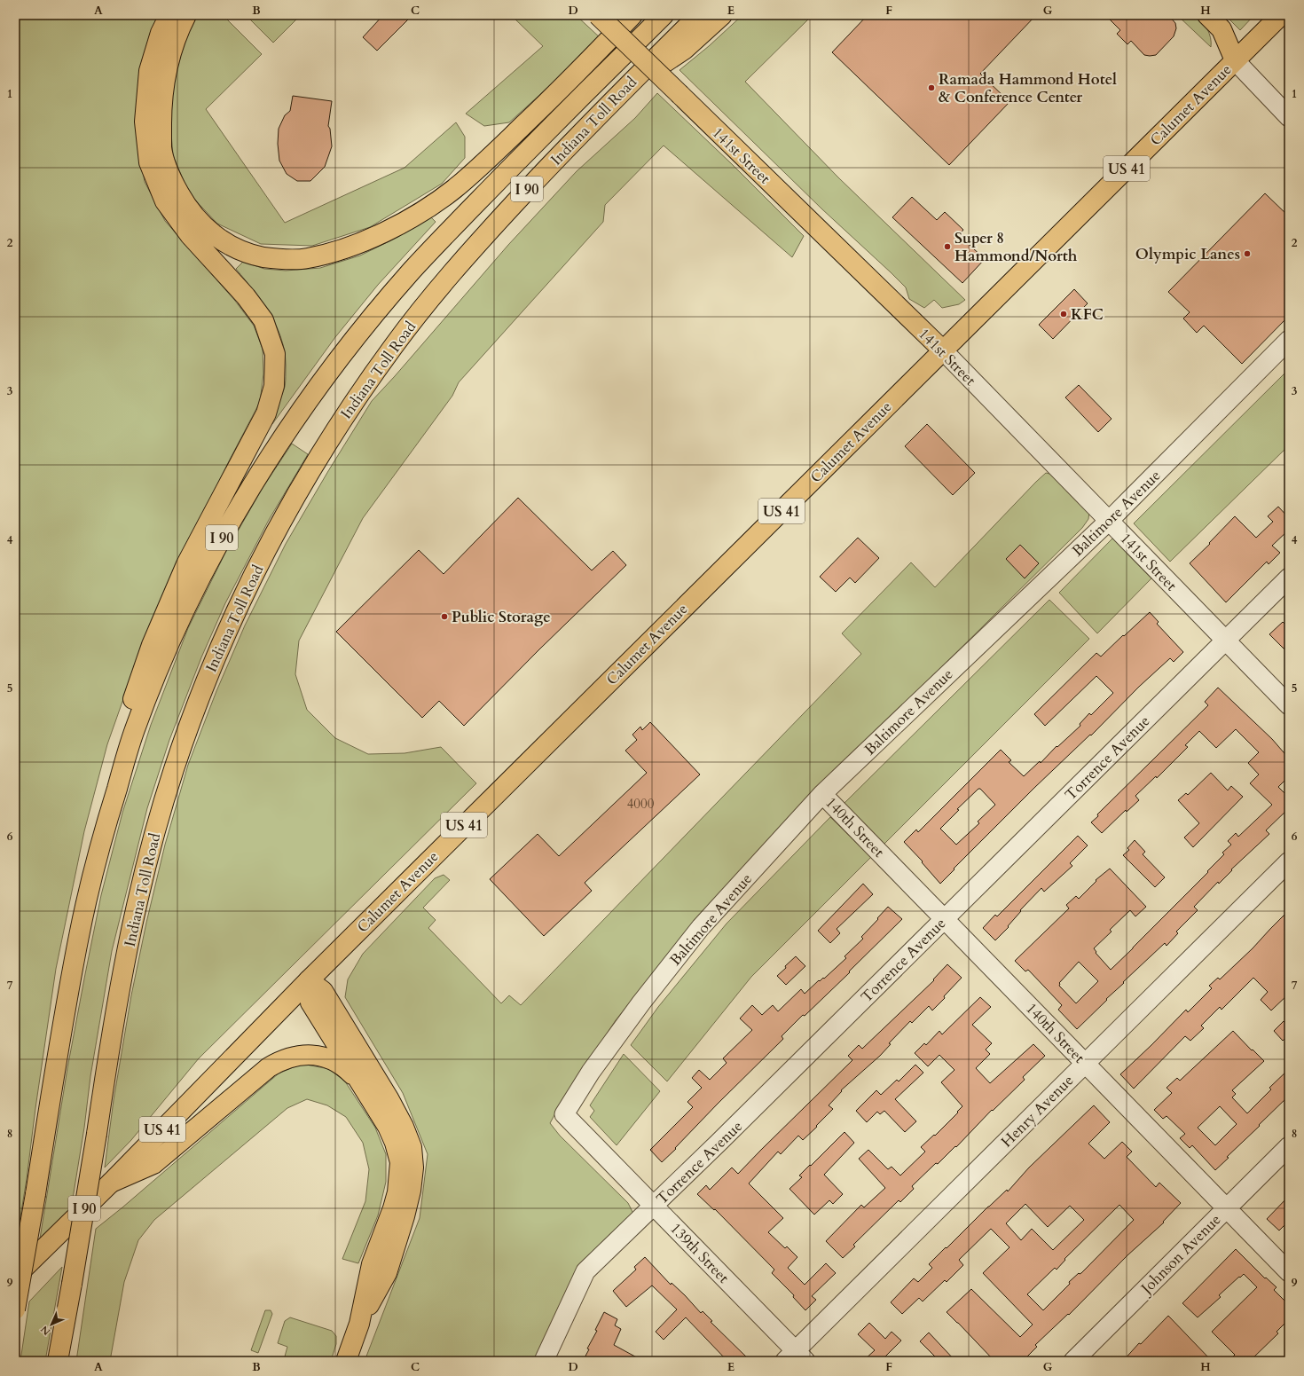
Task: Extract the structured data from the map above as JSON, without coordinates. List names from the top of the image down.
{
  "streets": {
    "main road": [
      "Calumet Avenue",
      "Indiana Toll Road",
      "141st Street",
      "US 41",
      "I 90"
    ],
    "street": [
      "Baltimore Avenue",
      "Torrence Avenue",
      "140th Street",
      "Henry Avenue",
      "139th Street",
      "Johnson Avenue"
    ]
  },
  "crossings": [
    ["Calumet Avenue", "141st Street"],
    ["141st Street", "Baltimore Avenue"],
    ["141st Street", "Torrence Avenue"],
    ["Baltimore Avenue", "140th Street"],
    ["Baltimore Avenue", "139th Street"],
    ["Torrence Avenue", "140th Street"],
    ["Torrence Avenue", "139th Street"],
    ["140th Street", "Henry Avenue"],
    ["140th Street", "Johnson Avenue"],
    ["Henry Avenue", "139th Street"]
  ],
  "places": [
    "Ramada Hammond Hotel & Conference Center",
    "Super 8 Hammond/North",
    "Olympic Lanes",
    "KFC",
    "Public Storage"
  ],
  "house_numbers": ["4000"],
  "north": "bottom left",
  "grid": {
    "columns": [
      "A",
      "B",
      "C",
      "D",
      "E",
      "F",
      "G",
      "H"
    ],
    "rows": [
      "1",
      "2",
      "3",
      "4",
      "5",
      "6",
      "7",
      "8",
      "9"
    ]
  }
}
